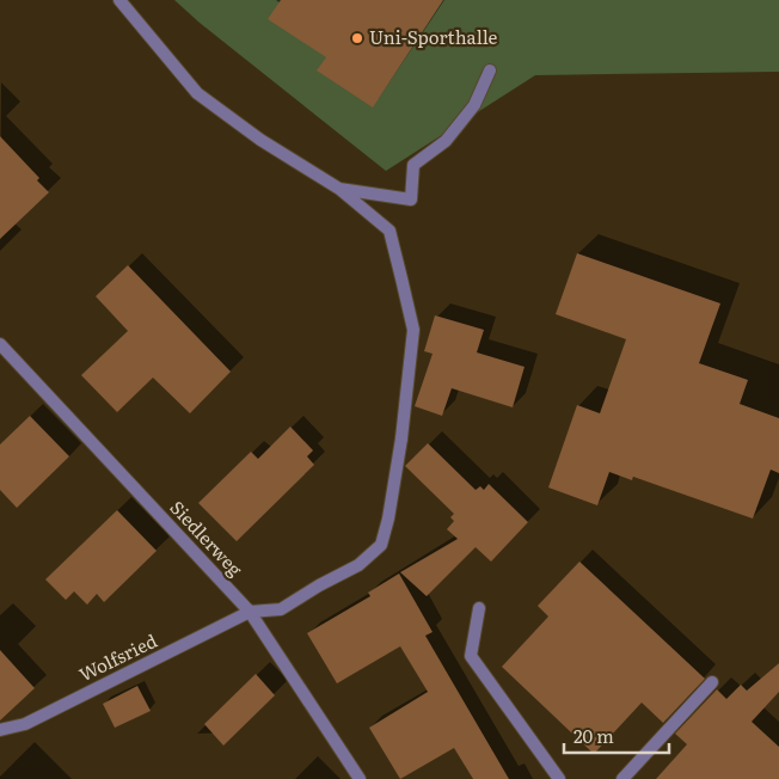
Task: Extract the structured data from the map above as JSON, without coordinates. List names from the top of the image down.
{
  "streets": {
    "street": ["Siedlerweg", "Wolfsried"]
  },
  "crossings": [
    ["Siedlerweg", "Wolfsried"]
  ],
  "places": ["Uni-Sporthalle"],
  "scale_bar": "20 m"
}
